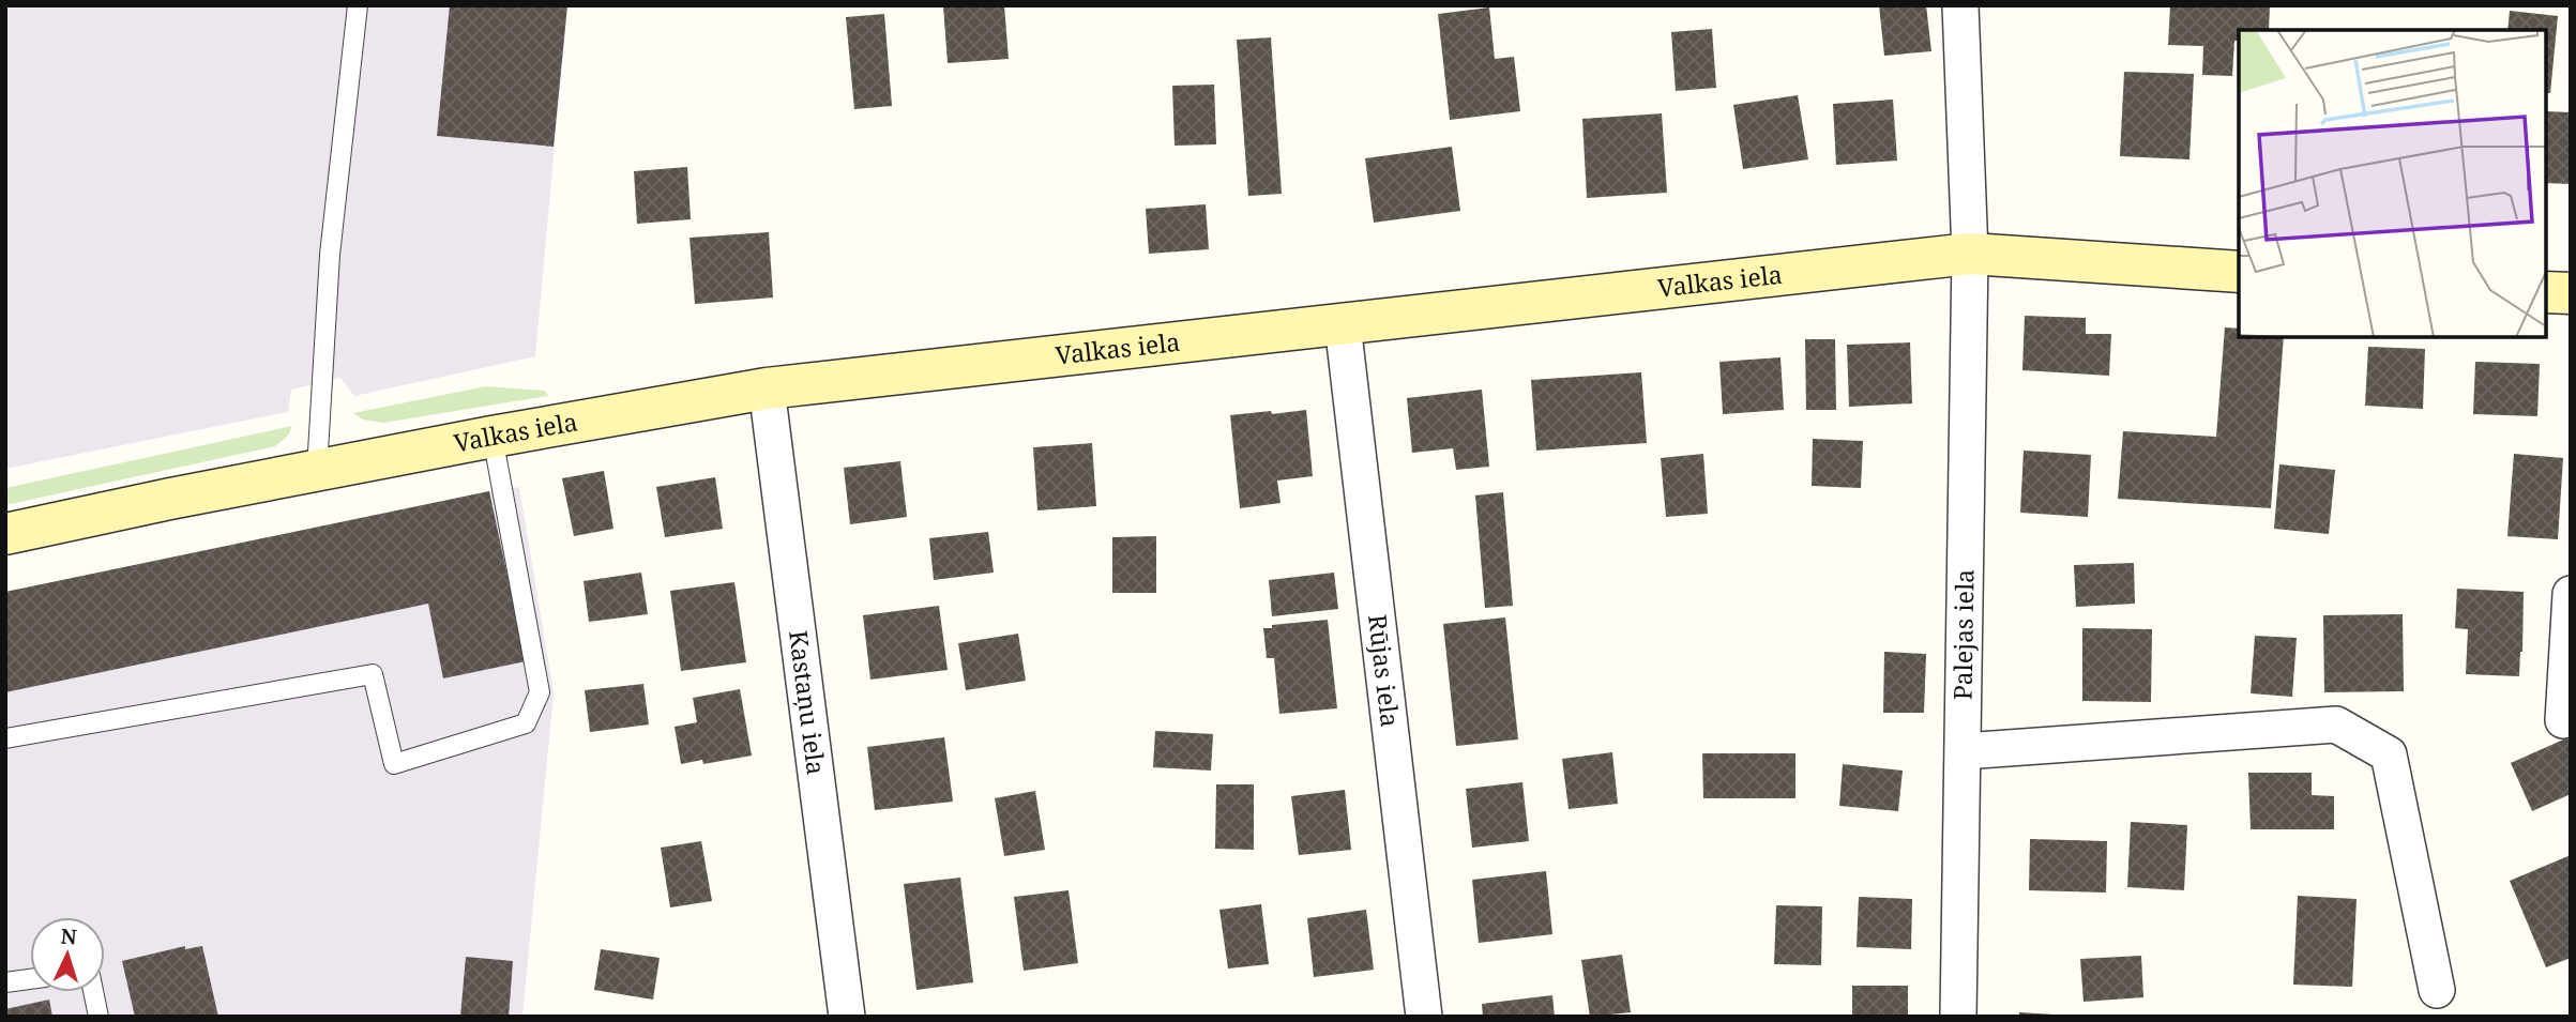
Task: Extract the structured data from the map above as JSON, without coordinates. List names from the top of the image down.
{
  "streets": {
    "main road": ["Valkas iela"],
    "street": ["Palejas iela", "Rūjas iela", "Kastaņu iela"]
  },
  "crossings": [
    ["Valkas iela", "Palejas iela"],
    ["Valkas iela", "Rūjas iela"],
    ["Valkas iela", "Kastaņu iela"]
  ],
  "north": "top"
}
